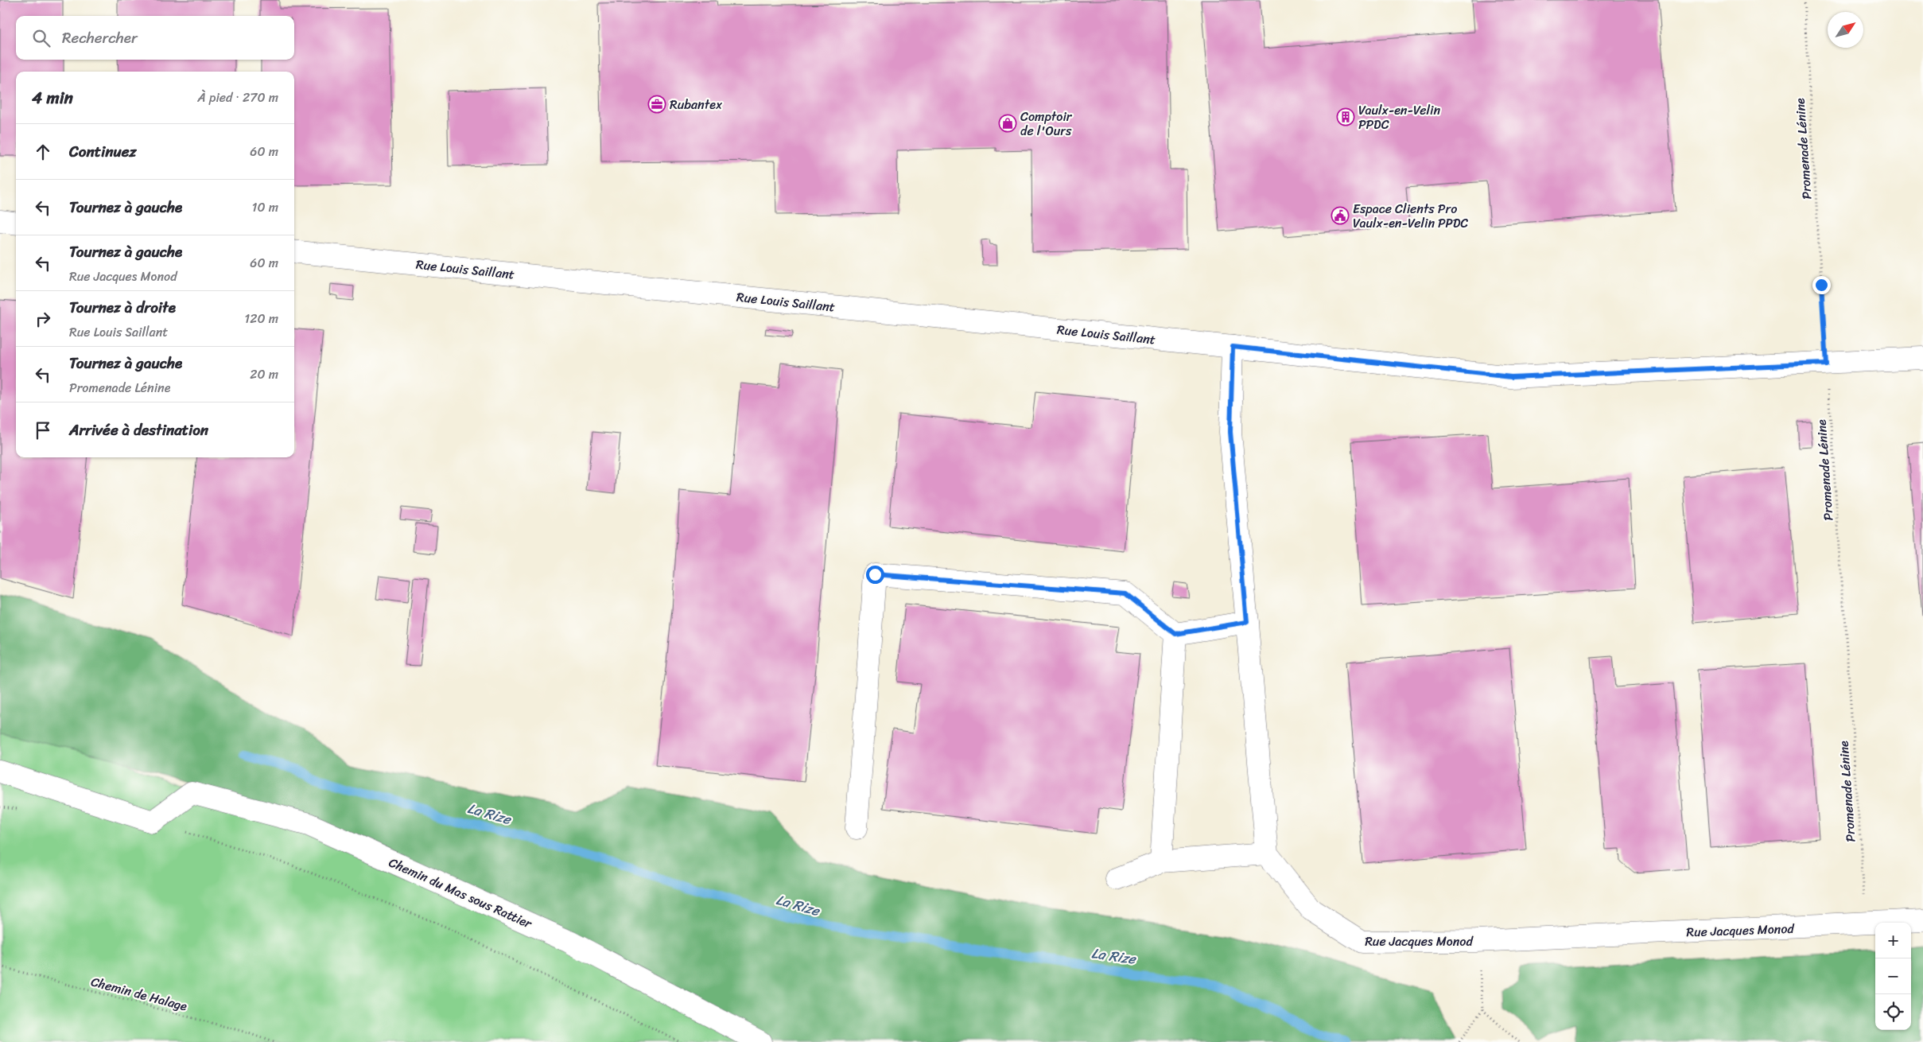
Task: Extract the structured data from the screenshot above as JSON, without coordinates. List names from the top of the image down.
{
  "streets": {
    "street": ["Rue Louis Saillant", "Chemin du Mas sous Rattier", "Rue Jacques Monod"],
    "path": ["Promenade Lénine", "Chemin de Halage"]
  },
  "crossings": [
    ["Promenade Lénine", "Rue Louis Saillant"],
    ["Promenade Lénine", "Rue Jacques Monod"]
  ],
  "water": ["La Rize"],
  "places": {
    "office": ["Rubantex"],
    "building": ["Vaulx-en-Velin PPDC"],
    "shop": ["Comptoir de l'Ours"],
    "public building": ["Espace Clients Pro Vaulx-en-Velin PPDC"]
  },
  "north": "top right",
  "page": {
    "search": "Rechercher",
    "heading": ["4 min", "À pied · 270 m"],
    "list": [
      ["Continuez", "60 m"],
      ["Tournez à gauche", "10 m"],
      ["Tournez à gauche", "Rue Jacques Monod", "60 m"],
      ["Tournez à droite", "Rue Louis Saillant", "120 m"],
      ["Tournez à gauche", "Promenade Lénine", "20 m"],
      "Arrivée à destination"
    ],
    "map_buttons": ["+", "−"]
  }
}
